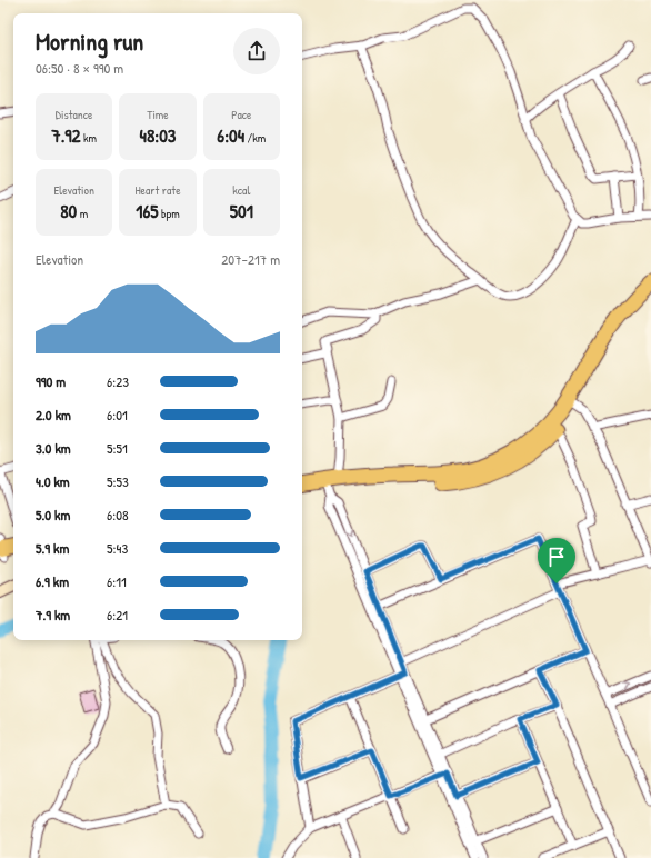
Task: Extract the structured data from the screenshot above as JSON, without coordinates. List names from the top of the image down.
{
  "page": {
    "heading": ["Morning run", "06:50 · 8 × 990 m"],
    "stats": [
      ["Distance", "7.92 km"],
      ["Time", "48:03"],
      ["Pace", "6:04 /km"],
      ["Elevation", "80 m"],
      ["Heart rate", "165 bpm"],
      ["kcal", "501"]
    ],
    "chart": ["Elevation", "207–217 m"],
    "list": [
      {
        "name": "990 m",
        "note": "6:23"
      },
      {
        "name": "2.0 km",
        "note": "6:01"
      },
      {
        "name": "3.0 km",
        "note": "5:51"
      },
      {
        "name": "4.0 km",
        "note": "5:53"
      },
      {
        "name": "5.0 km",
        "note": "6:08"
      },
      {
        "name": "5.9 km",
        "note": "5:43"
      },
      {
        "name": "6.9 km",
        "note": "6:11"
      },
      {
        "name": "7.9 km",
        "note": "6:21"
      }
    ]
  }
}
